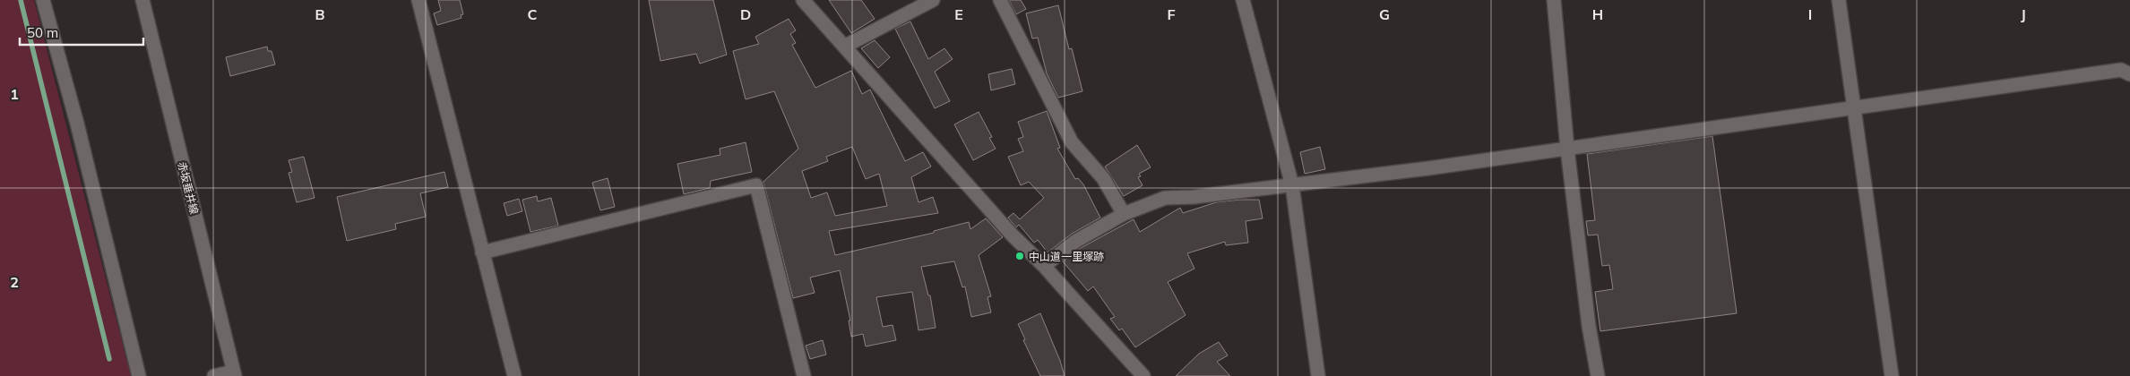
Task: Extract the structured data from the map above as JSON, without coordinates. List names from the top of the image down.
{
  "streets": {
    "street": ["赤坂垂井線"]
  },
  "places": ["中山道一里塚跡"],
  "scale_bar": "50 m",
  "grid": {
    "columns": [
      "B",
      "C",
      "D",
      "E",
      "F",
      "G",
      "H",
      "I",
      "J"
    ],
    "rows": ["1", "2"]
  }
}
